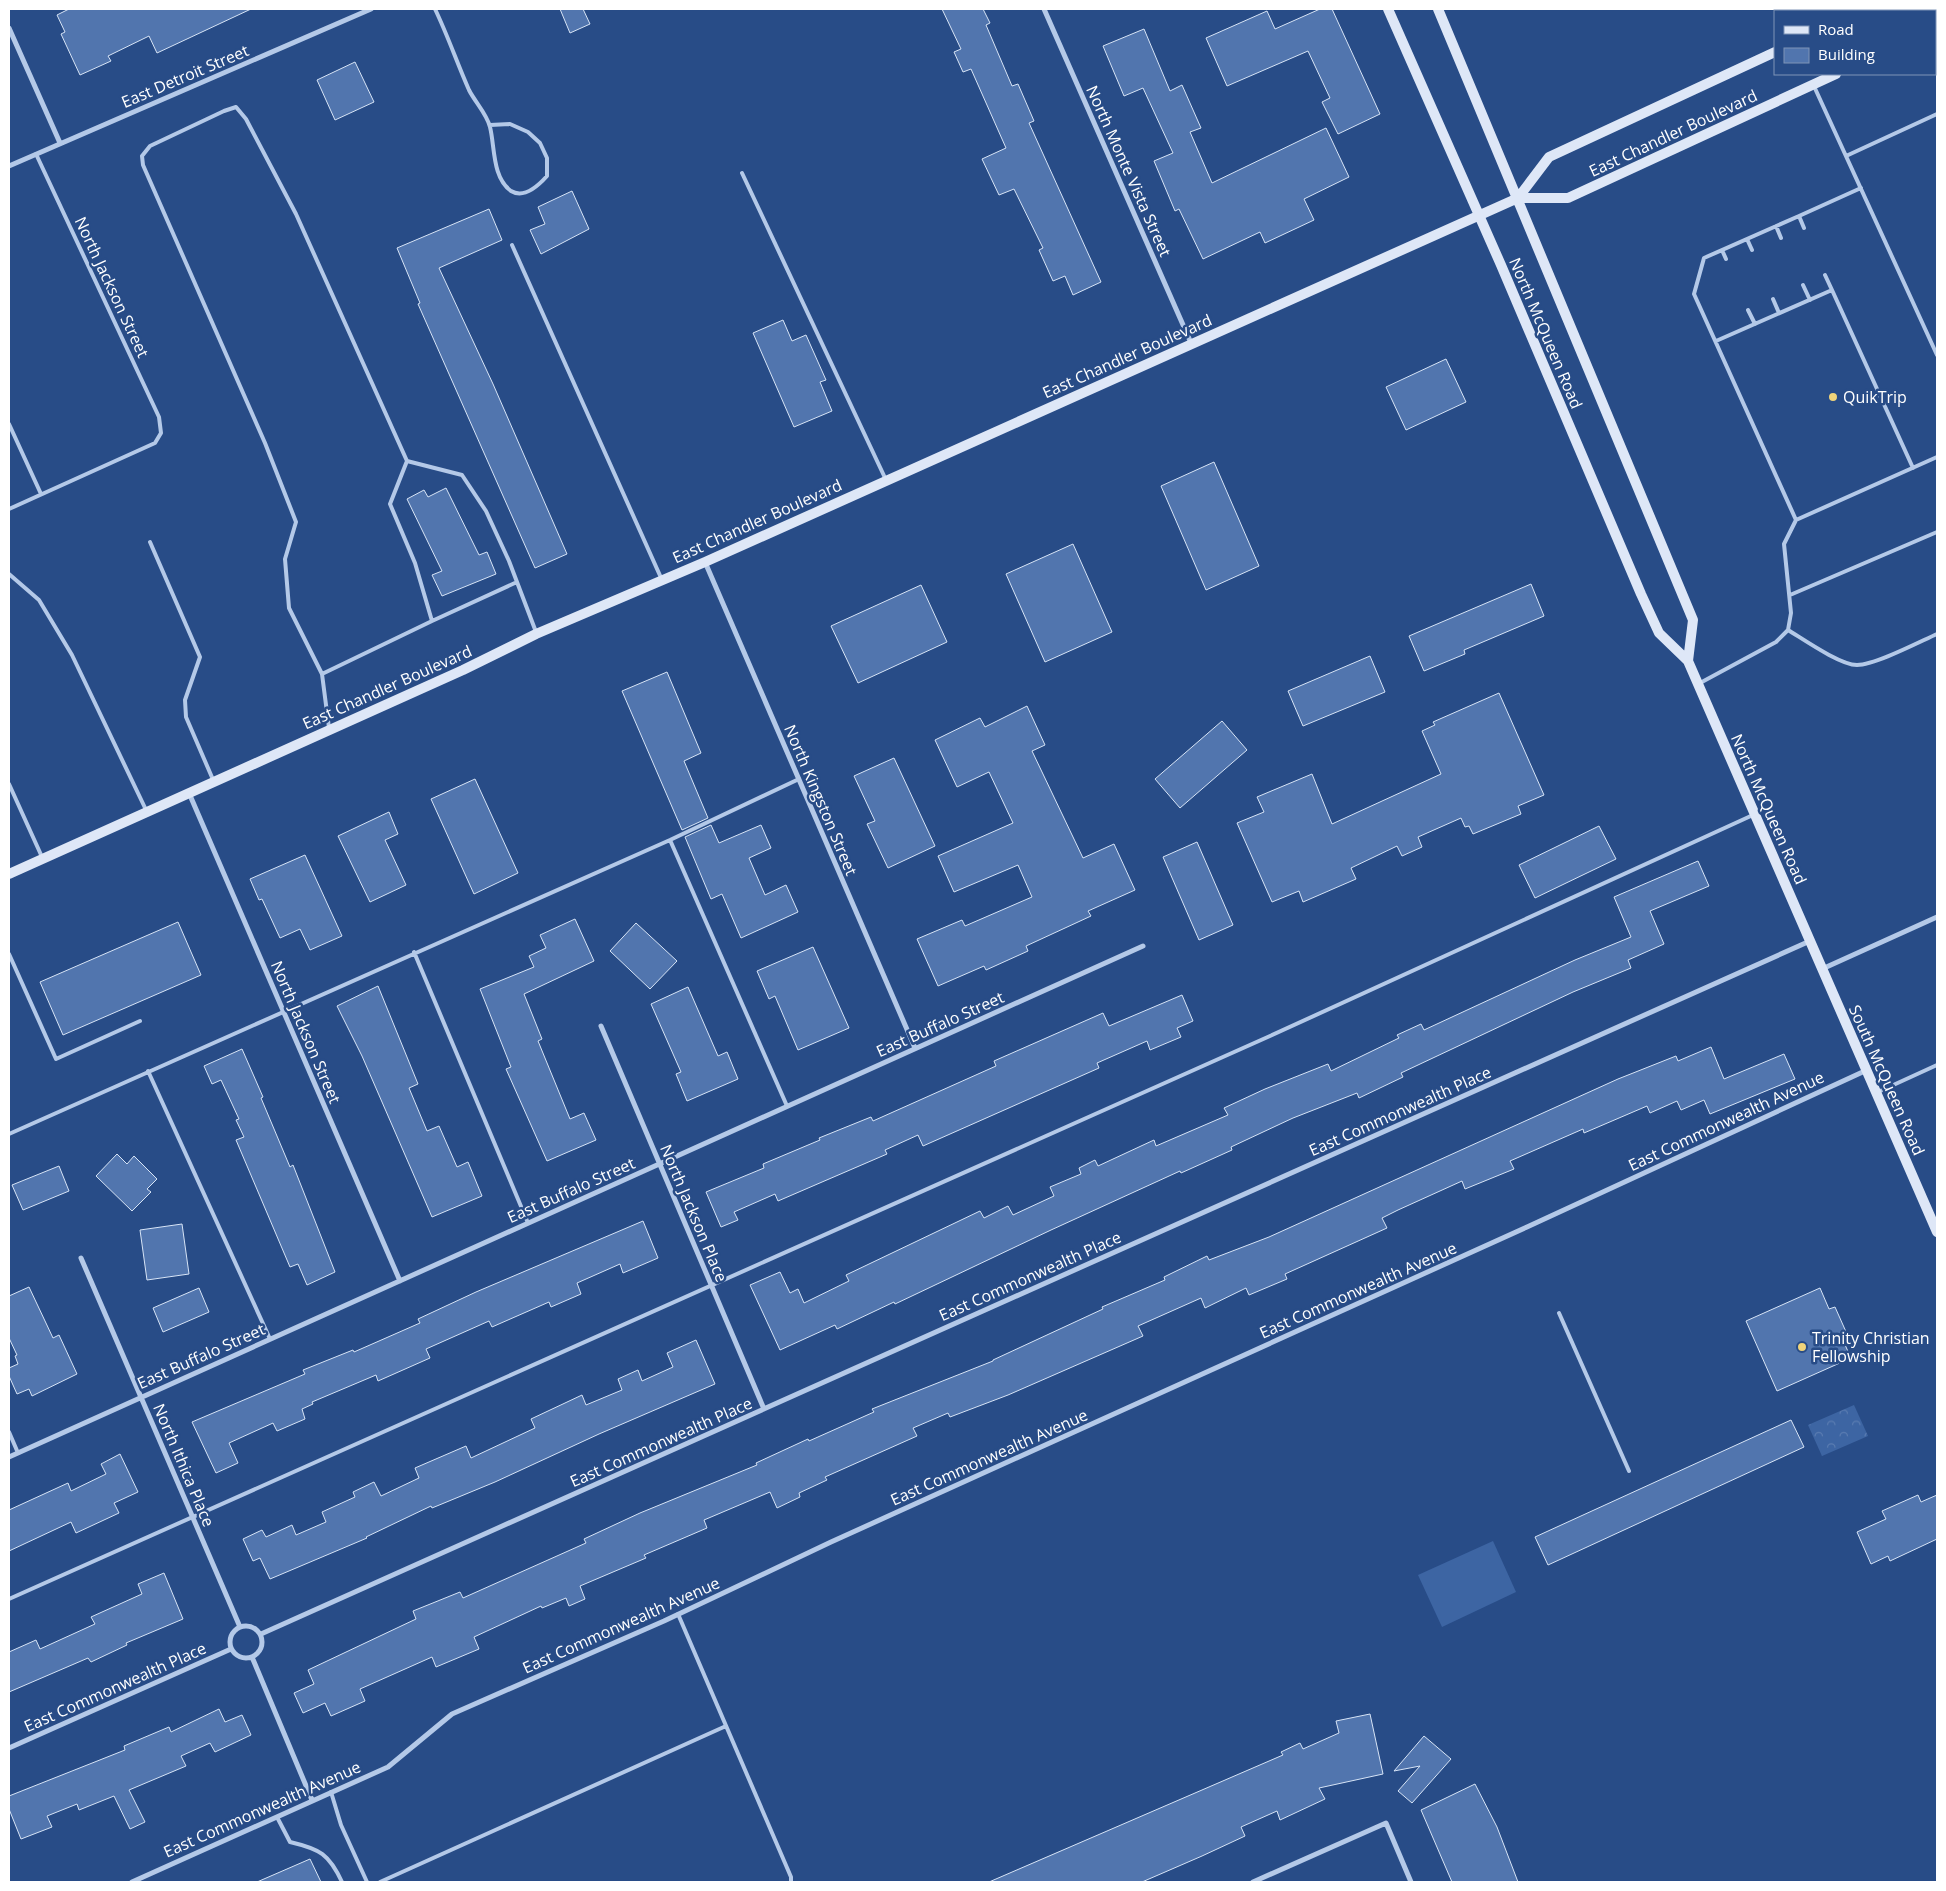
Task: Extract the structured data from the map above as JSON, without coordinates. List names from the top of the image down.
{
  "streets": {
    "main road": ["East Chandler Boulevard", "North McQueen Road", "South McQueen Road"],
    "street": [
      "East Detroit Street",
      "North Monte Vista Street",
      "North Jackson Street",
      "North Kingston Street",
      "East Buffalo Street",
      "East Commonwealth Place",
      "East Commonwealth Avenue",
      "North Jackson Place",
      "North Ithica Place"
    ]
  },
  "crossings": [
    ["East Detroit Street", "North Jackson Street"],
    ["East Chandler Boulevard", "North Monte Vista Street"],
    ["East Chandler Boulevard", "North Jackson Street"],
    ["East Chandler Boulevard", "North McQueen Road"],
    ["East Chandler Boulevard", "North Kingston Street"],
    ["North Jackson Street", "East Buffalo Street"],
    ["North McQueen Road", "South McQueen Road"],
    ["North McQueen Road", "East Commonwealth Place"],
    ["North Kingston Street", "East Buffalo Street"],
    ["East Buffalo Street", "North Jackson Place"],
    ["East Buffalo Street", "North Ithica Place"],
    ["South McQueen Road", "East Commonwealth Avenue"],
    ["East Commonwealth Place", "North Jackson Place"],
    ["East Commonwealth Place", "North Ithica Place"]
  ],
  "places": ["QuikTrip", "Trinity Christian Fellowship"],
  "legend": ["Road", "Building"]
}
